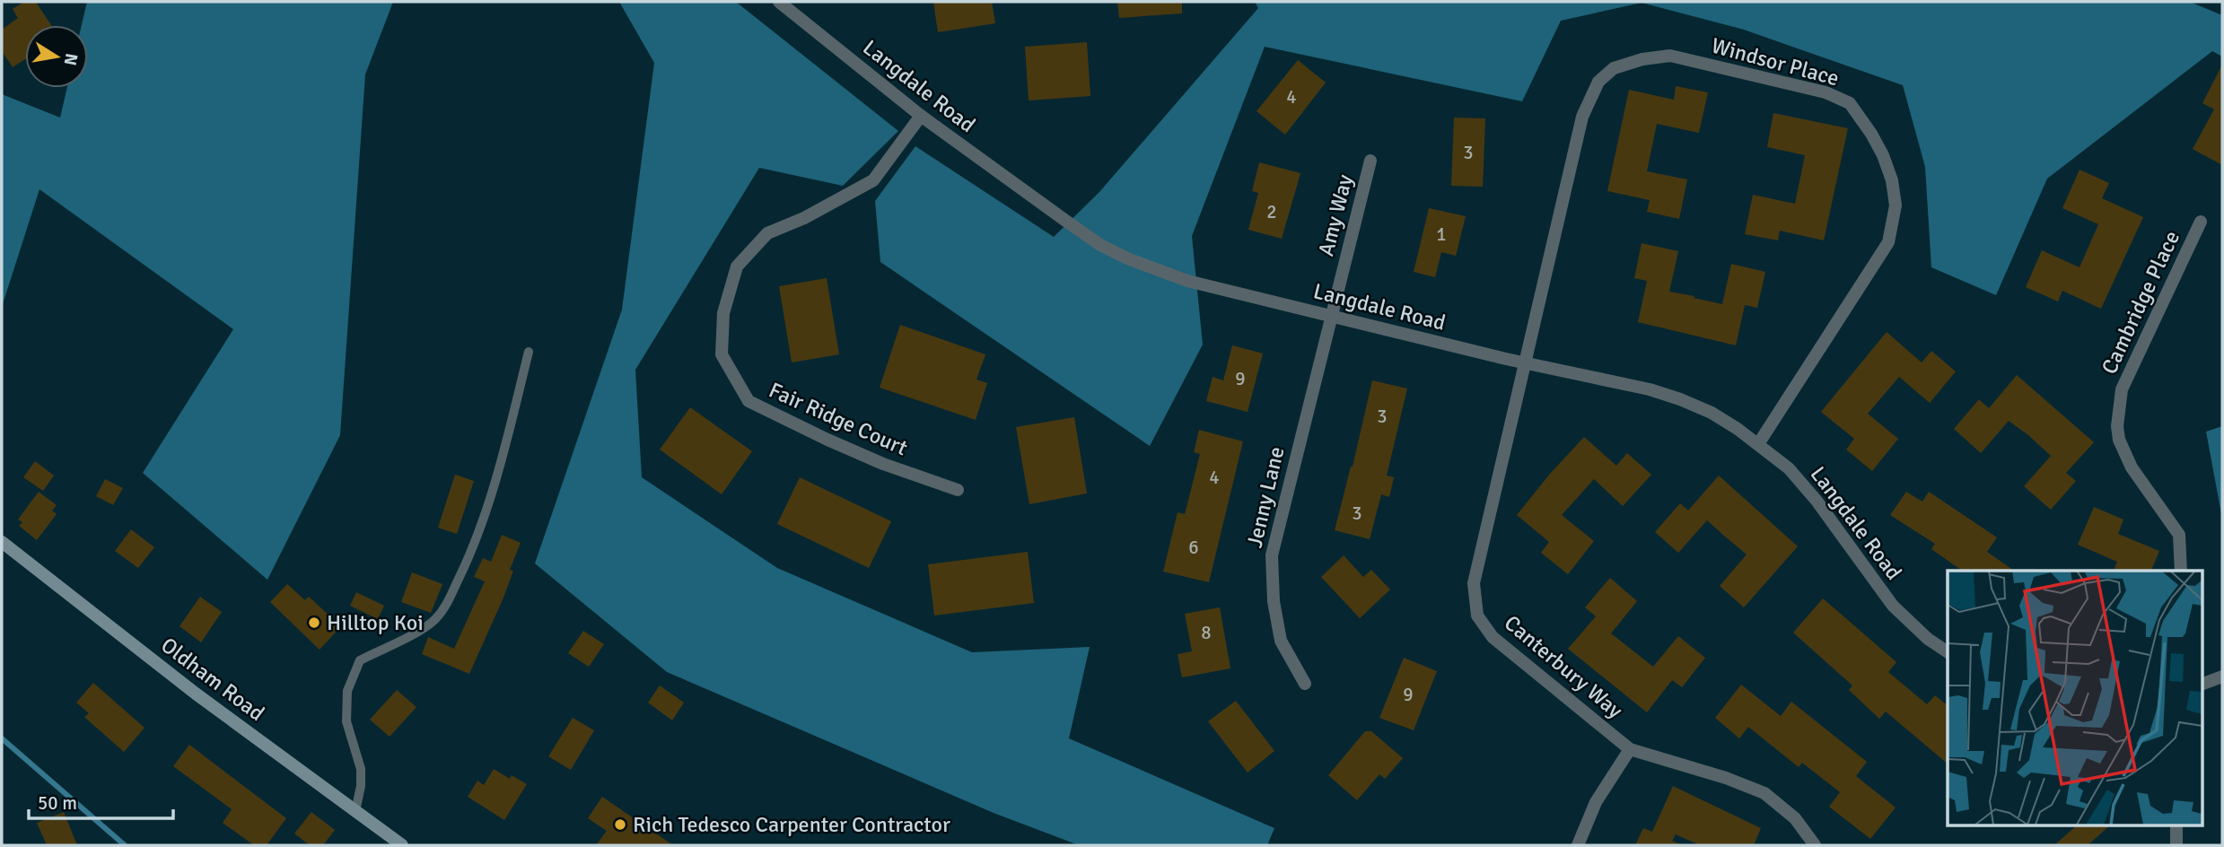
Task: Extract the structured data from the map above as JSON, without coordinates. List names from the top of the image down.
{
  "streets": {
    "street": [
      "Windsor Place",
      "Langdale Road",
      "Amy Way",
      "Cambridge Place",
      "Fair Ridge Court",
      "Jenny Lane",
      "Canterbury Way",
      "Oldham Road"
    ]
  },
  "crossings": [
    ["Windsor Place", "Langdale Road"],
    ["Windsor Place", "Canterbury Way"],
    ["Langdale Road", "Amy Way"],
    ["Langdale Road", "Fair Ridge Court"],
    ["Langdale Road", "Jenny Lane"],
    ["Langdale Road", "Canterbury Way"],
    ["Amy Way", "Jenny Lane"]
  ],
  "places": ["Hilltop Koi", "Rich Tedesco Carpenter Contractor"],
  "house_numbers": [
    "4",
    "3",
    "2",
    "1",
    "9",
    "3",
    "4",
    "3",
    "6",
    "8",
    "9"
  ],
  "scale_bar": "50 m",
  "north": "right"
}
